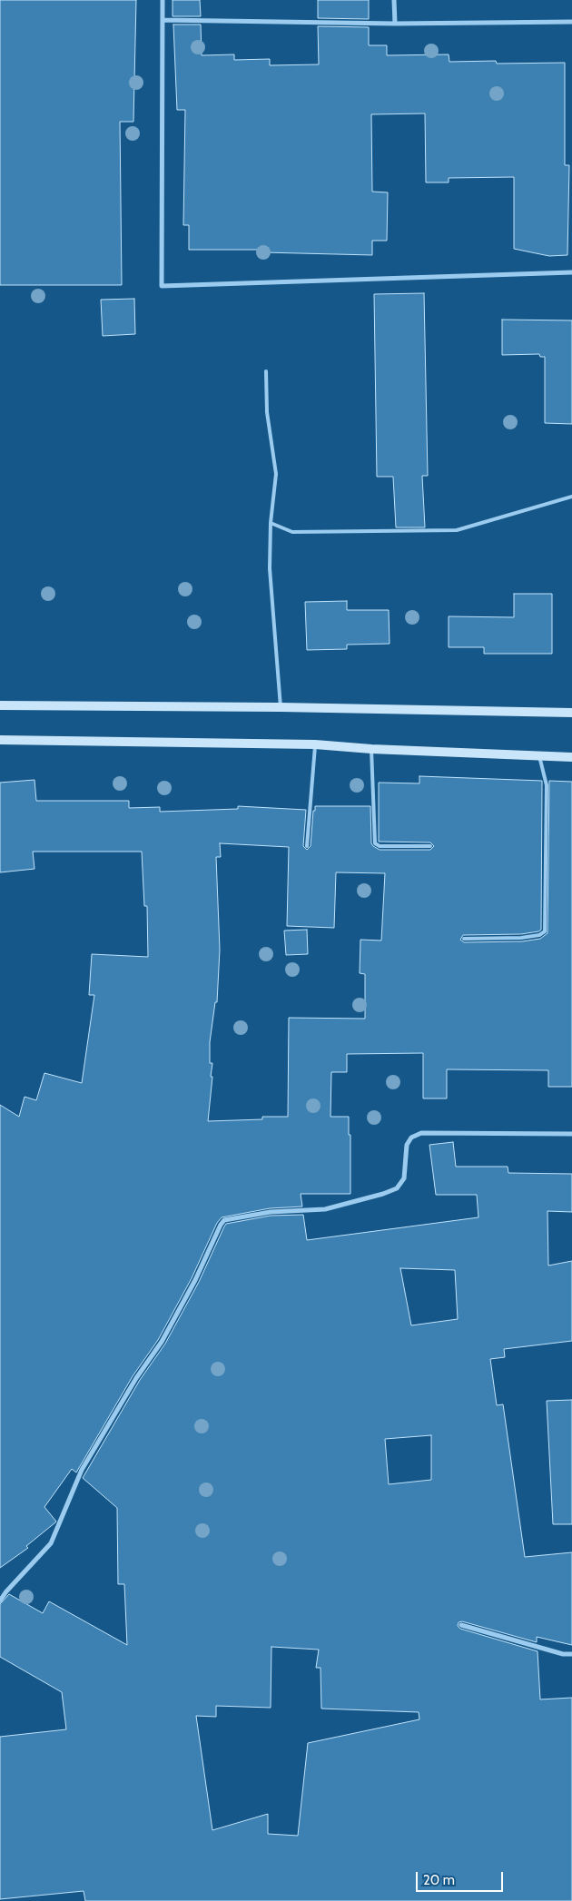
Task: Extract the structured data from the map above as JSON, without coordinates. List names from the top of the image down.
{
  "scale_bar": "20 m"
}
